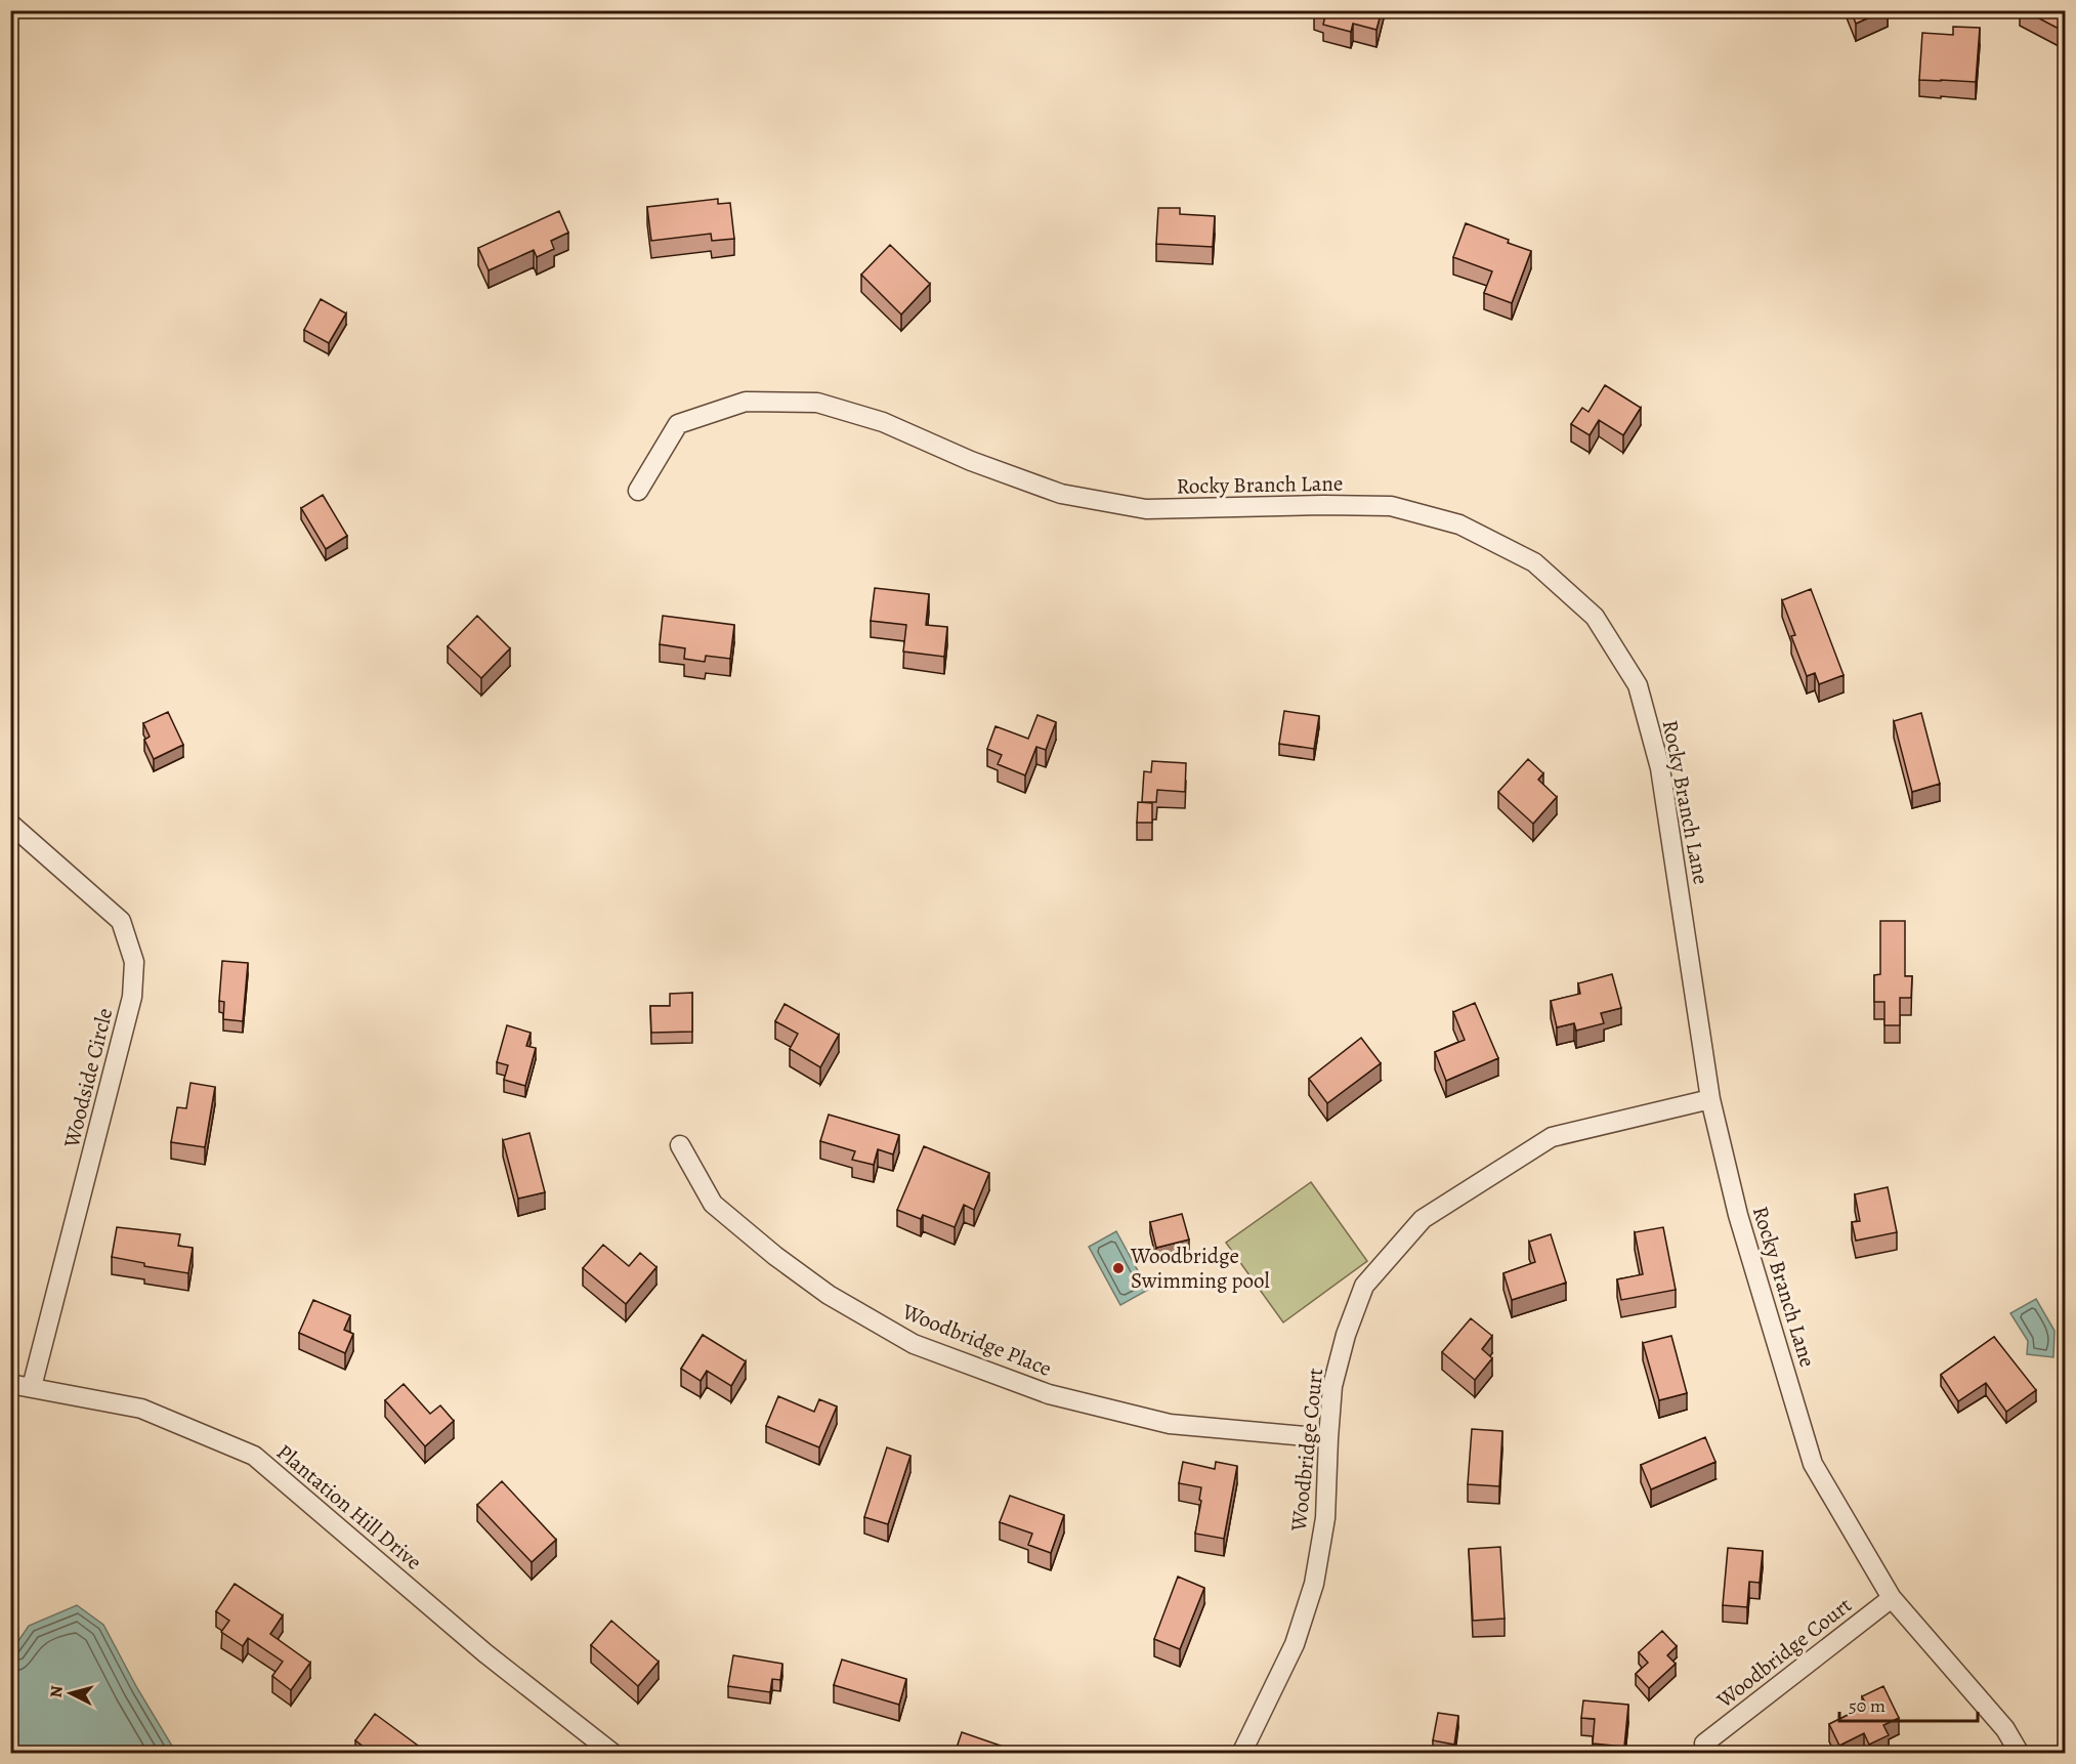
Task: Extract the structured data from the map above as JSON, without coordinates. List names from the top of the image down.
{
  "streets": {
    "street": [
      "Rocky Branch Lane",
      "Woodside Circle",
      "Woodbridge Place",
      "Woodbridge Court",
      "Plantation Hill Drive"
    ]
  },
  "crossings": [
    ["Rocky Branch Lane", "Woodbridge Court"],
    ["Woodside Circle", "Plantation Hill Drive"],
    ["Woodbridge Place", "Woodbridge Court"]
  ],
  "places": ["Woodbridge Swimming pool"],
  "scale_bar": "50 m",
  "north": "left"
}
